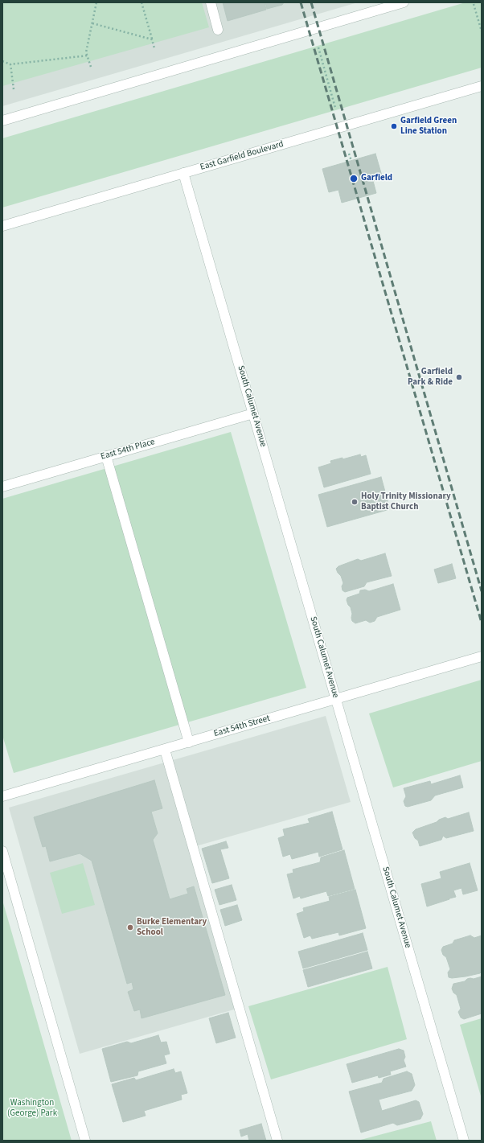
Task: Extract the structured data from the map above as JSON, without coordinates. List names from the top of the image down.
{
  "streets": {
    "street": [
      "East Garfield Boulevard",
      "South Calumet Avenue",
      "East 54th Place",
      "East 54th Street"
    ]
  },
  "crossings": [
    ["East Garfield Boulevard", "South Calumet Avenue"],
    ["South Calumet Avenue", "East 54th Place"],
    ["South Calumet Avenue", "East 54th Street"]
  ],
  "parks": ["Washington (George) Park"],
  "places": [
    "Garfield Green Line Station",
    "Garfield",
    "Garfield Park & Ride",
    "Holy Trinity Missionary Baptist Church",
    "Burke Elementary School"
  ]
}
